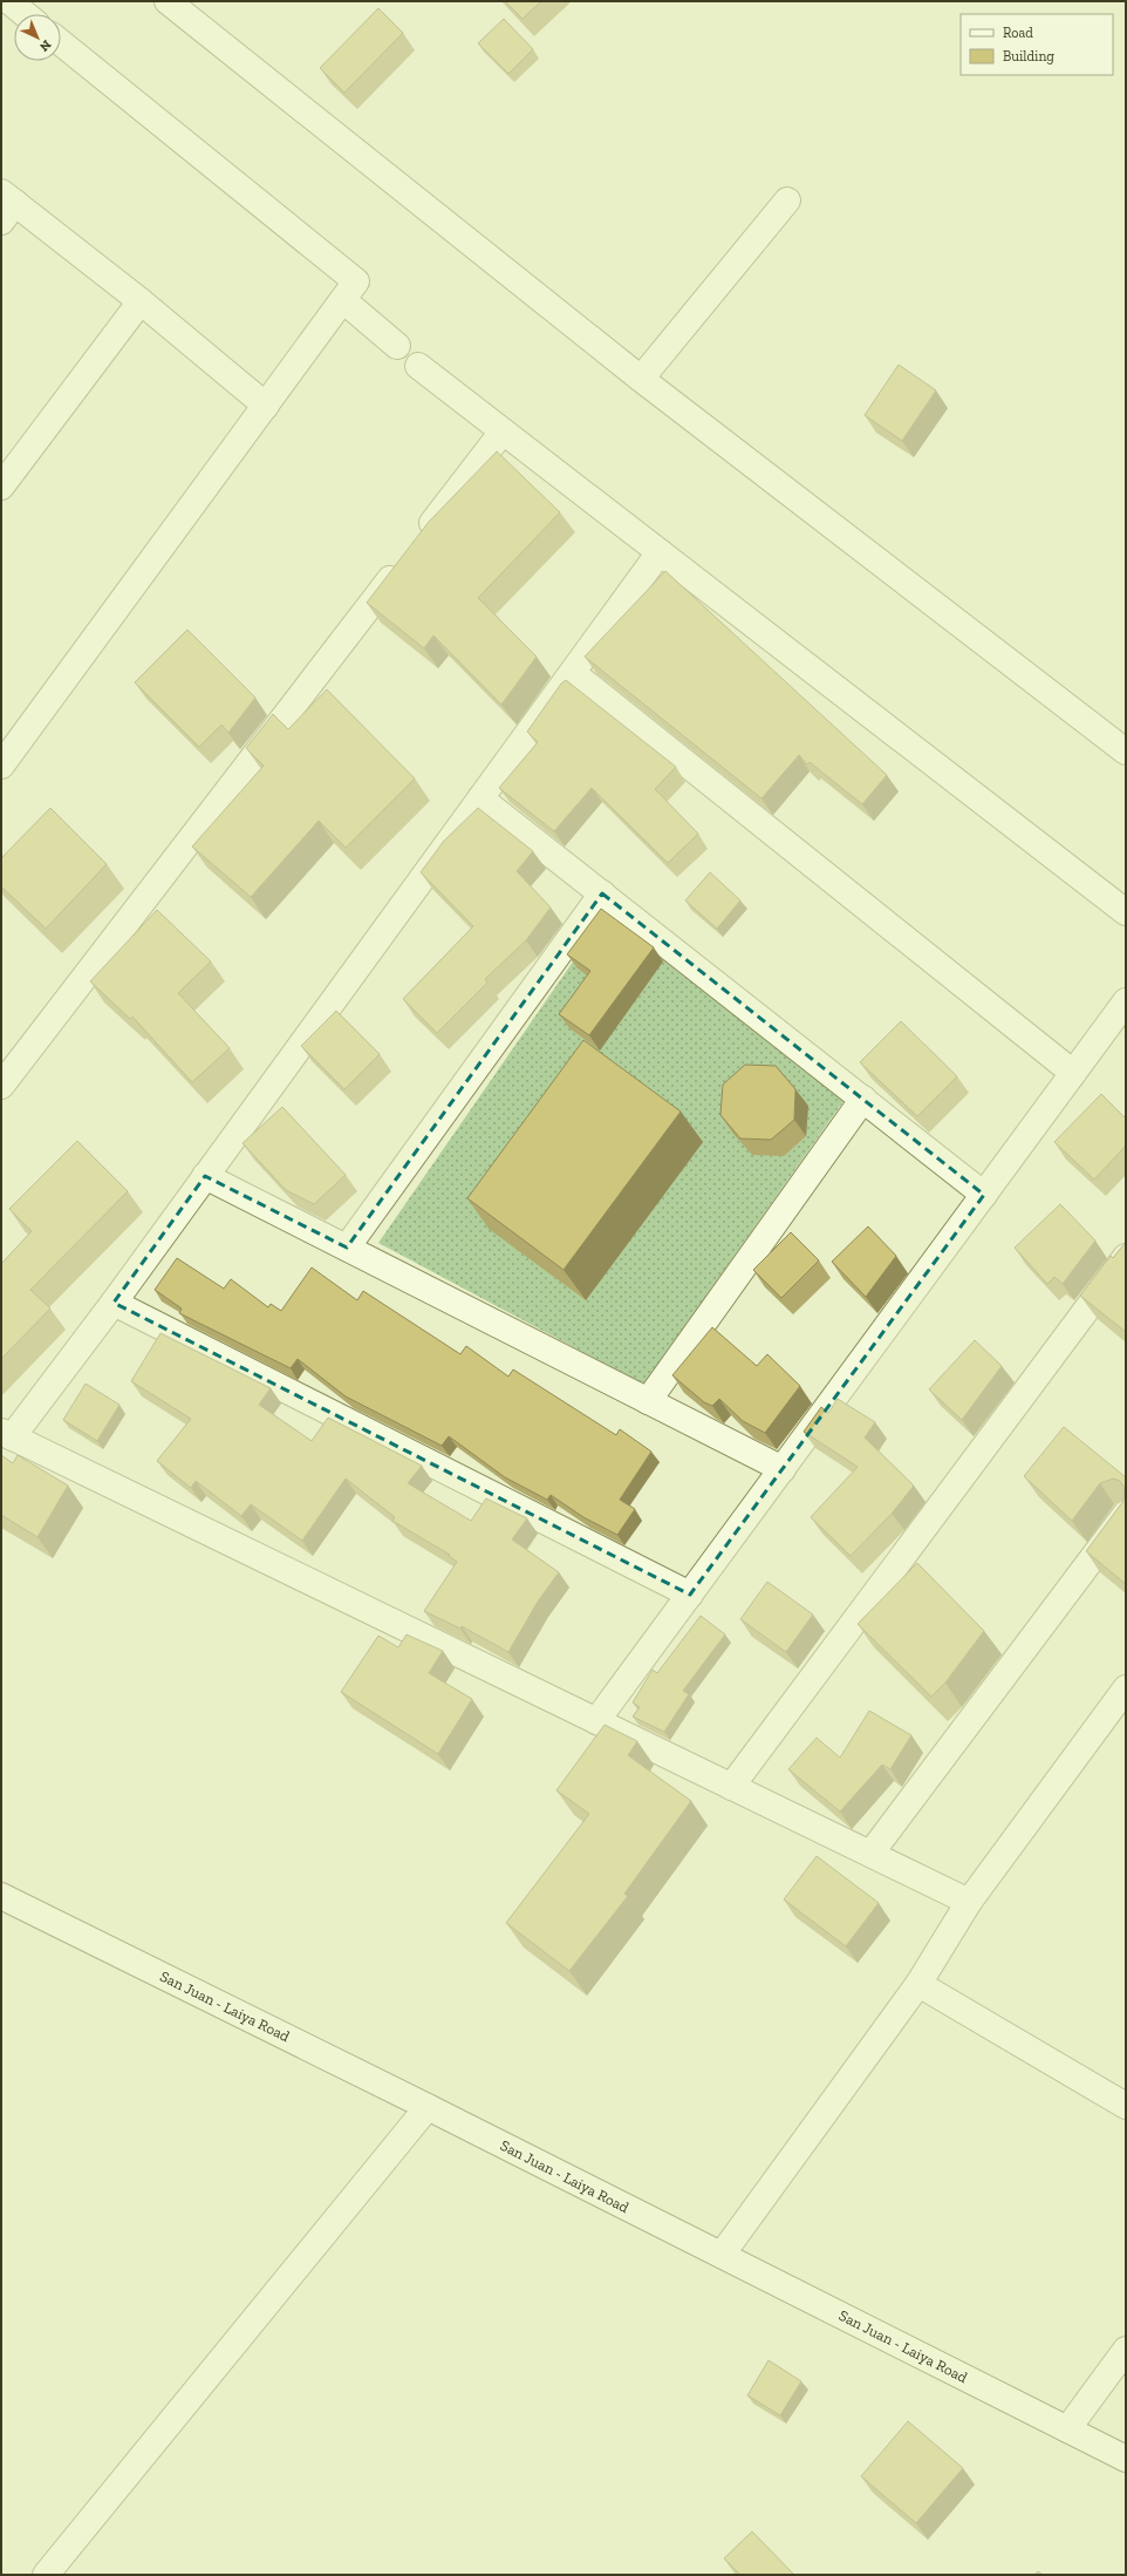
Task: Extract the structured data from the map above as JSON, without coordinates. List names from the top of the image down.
{
  "streets": {
    "street": ["San Juan - Laiya Road"]
  },
  "legend": ["Road", "Building"],
  "north": "bottom right"
}
